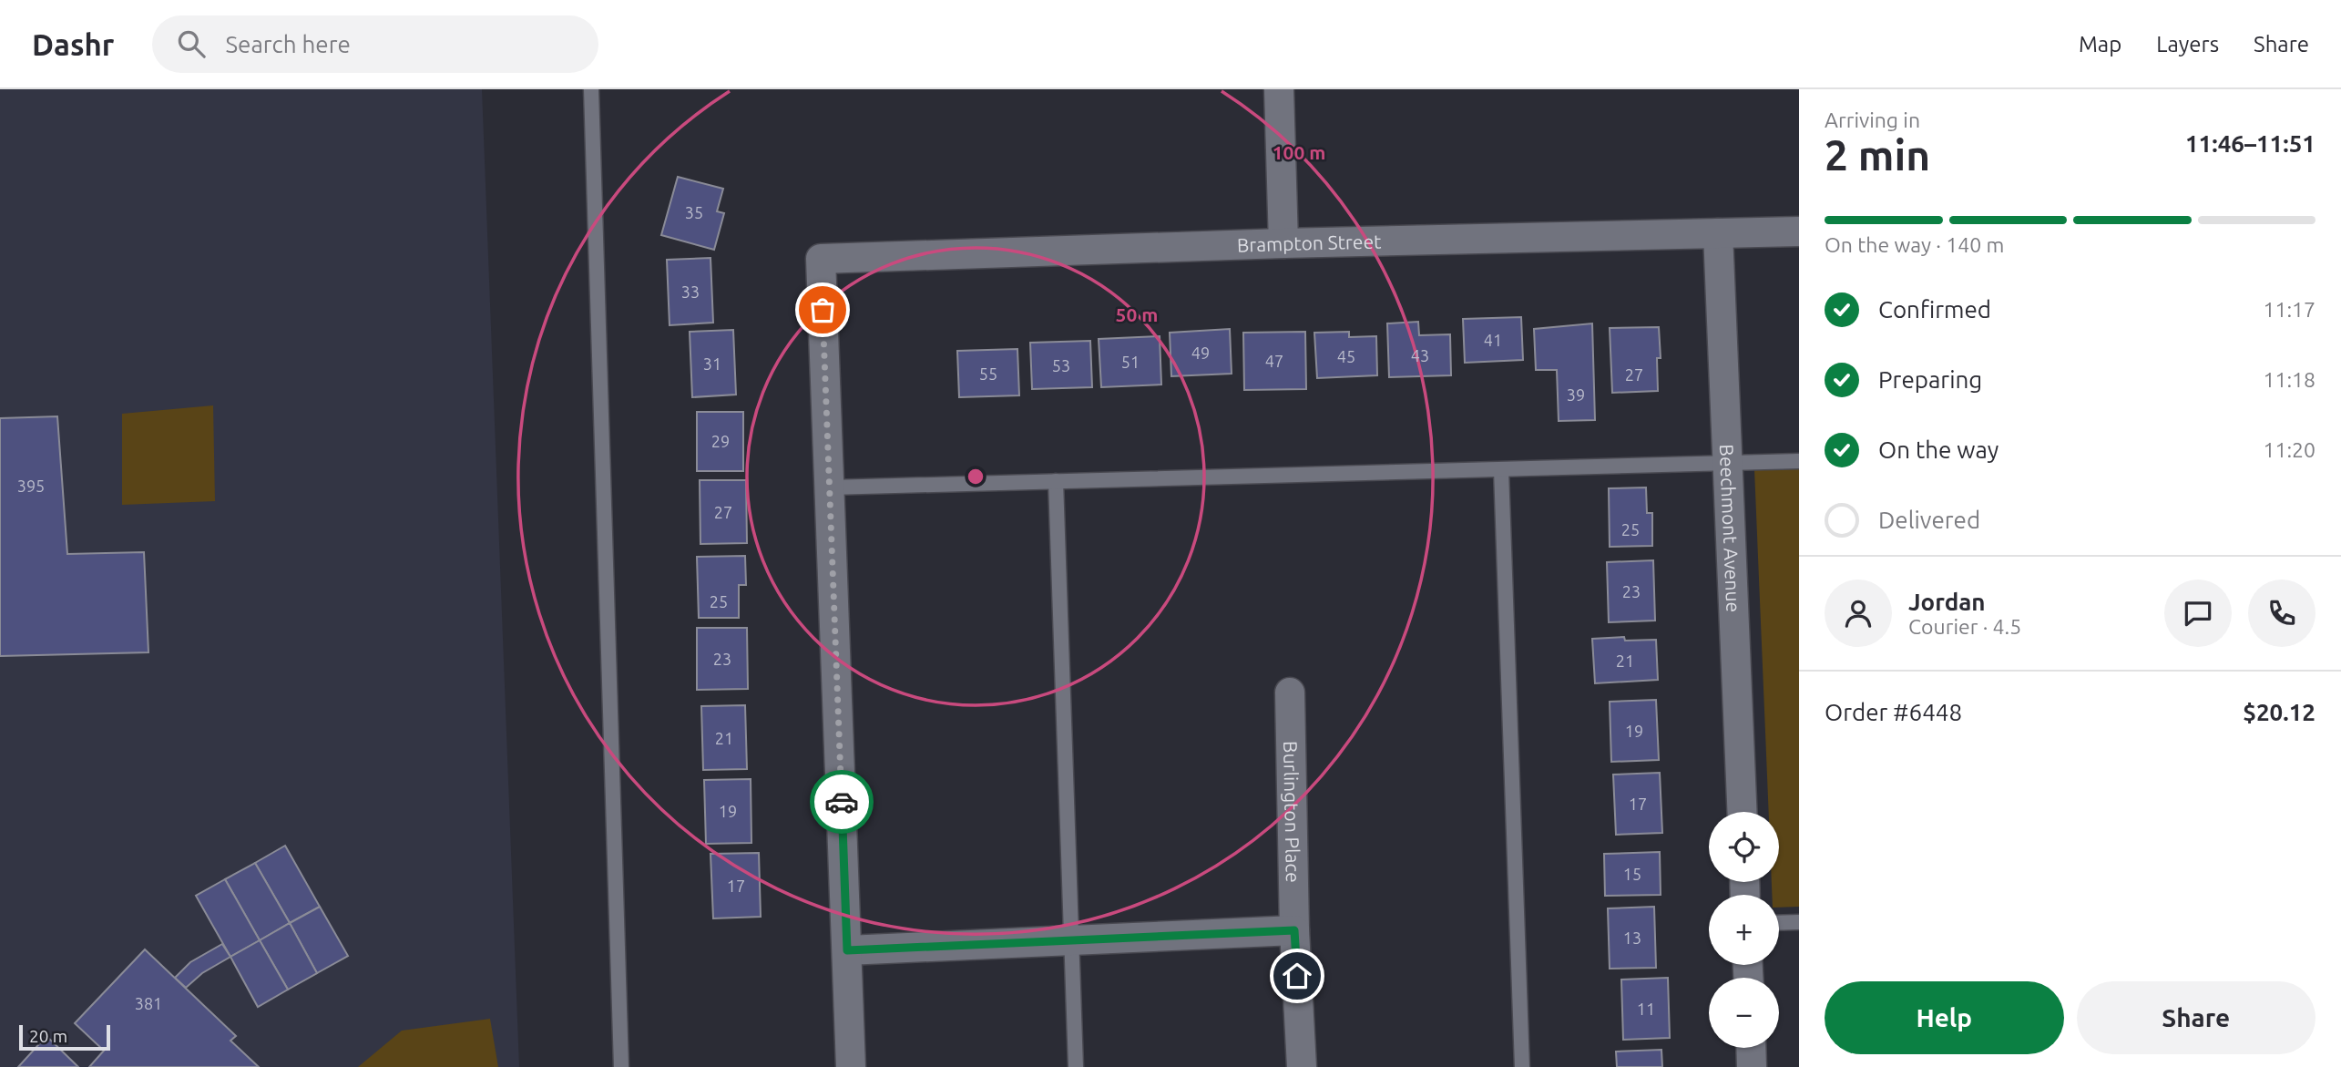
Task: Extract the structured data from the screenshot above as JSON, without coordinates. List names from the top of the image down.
{
  "streets": {
    "street": ["Brampton Street", "Beechmont Avenue", "Burlington Place"]
  },
  "crossings": [
    ["Brampton Street", "Beechmont Avenue"]
  ],
  "house_numbers": [
    "35",
    "33",
    "41",
    "49",
    "43",
    "45",
    "47",
    "51",
    "31",
    "53",
    "55",
    "27",
    "39",
    "29",
    "395",
    "27",
    "25",
    "23",
    "25",
    "23",
    "21",
    "19",
    "21",
    "17",
    "19",
    "15",
    "17",
    "13",
    "381",
    "11"
  ],
  "scale_bar": "20 m",
  "page": {
    "header": "Dashr",
    "search": "Search here",
    "nav": ["Map", "Layers", "Share"],
    "heading": ["2 min", "Arriving in", "11:46–11:51"],
    "panel": [
      "Jordan",
      "Courier · 4.5",
      "Order #6448",
      "$20.12"
    ],
    "bar": "On the way · 140 m",
    "list": [
      ["Confirmed", "11:17"],
      ["Preparing", "11:18"],
      ["On the way", "11:20"],
      "Delivered"
    ],
    "map_buttons": ["+", "−"],
    "buttons": ["Help", "Share"],
    "scale": "20 m"
  },
  "rings": ["100 m", "50 m"]
}
